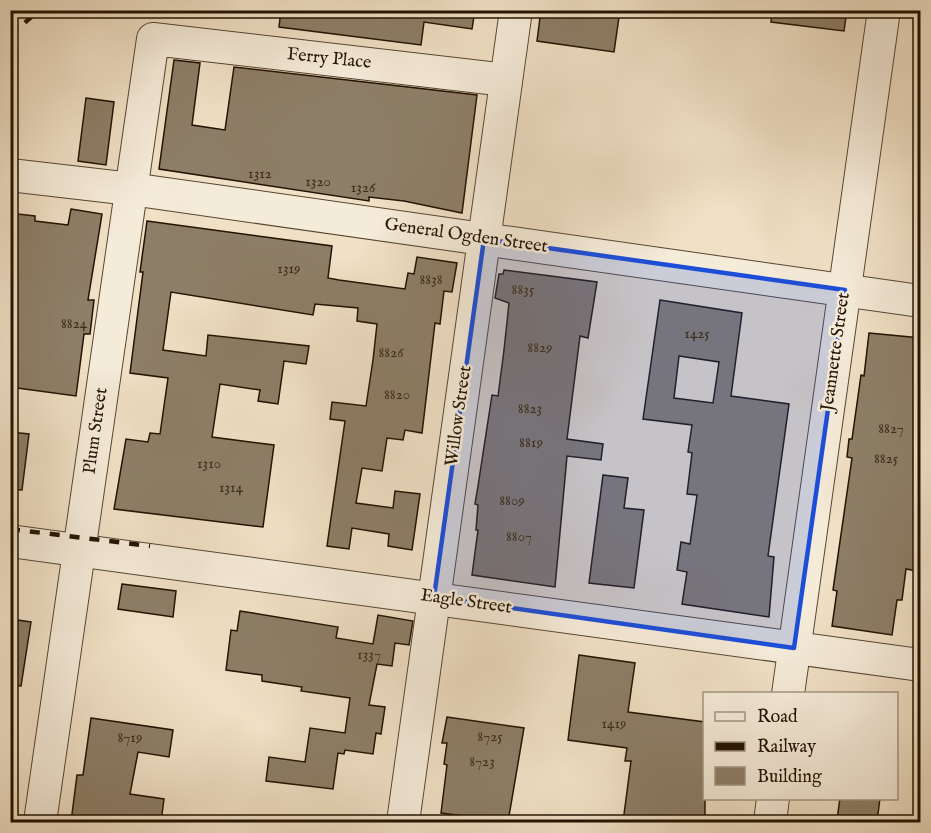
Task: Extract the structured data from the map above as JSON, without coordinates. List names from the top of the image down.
{
  "streets": {
    "street": [
      "Ferry Place",
      "General Ogden Street",
      "Jeannette Street",
      "Willow Street",
      "Plum Street",
      "Eagle Street"
    ]
  },
  "crossings": [
    ["Ferry Place", "Willow Street"],
    ["Ferry Place", "Plum Street"],
    ["General Ogden Street", "Jeannette Street"],
    ["General Ogden Street", "Willow Street"],
    ["General Ogden Street", "Plum Street"],
    ["Jeannette Street", "Eagle Street"],
    ["Willow Street", "Eagle Street"],
    ["Plum Street", "Eagle Street"]
  ],
  "house_numbers": [
    "1312",
    "1320",
    "1326",
    "1319",
    "8838",
    "8835",
    "8824",
    "1425",
    "8829",
    "8826",
    "8820",
    "8823",
    "8827",
    "8819",
    "8825",
    "1310",
    "1314",
    "8809",
    "8807",
    "1337",
    "1419",
    "8725",
    "8719",
    "8723"
  ],
  "legend": ["Road", "Railway", "Building"]
}
